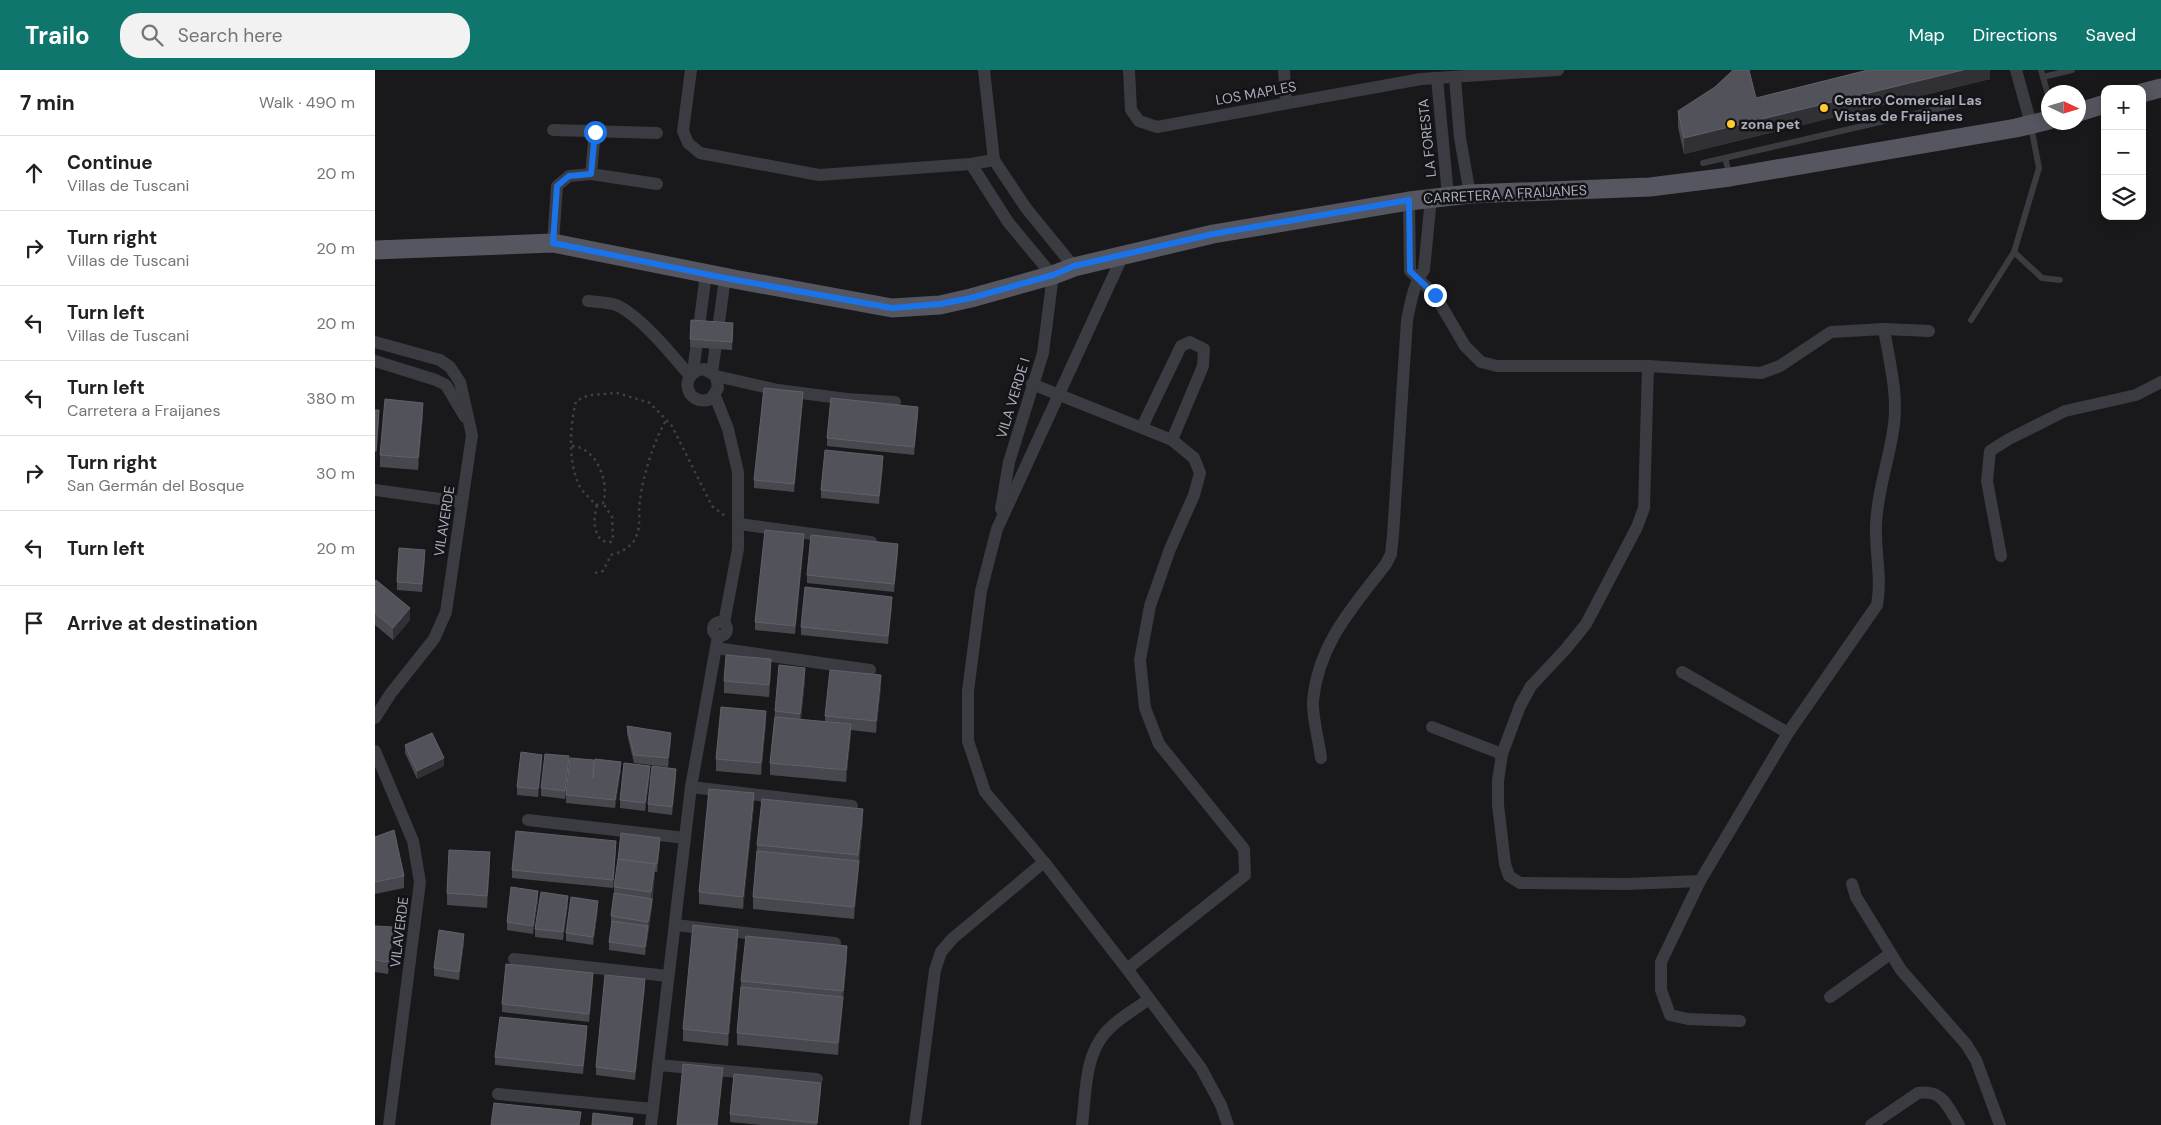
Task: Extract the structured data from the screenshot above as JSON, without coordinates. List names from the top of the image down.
{
  "streets": {
    "main road": ["CARRETERA A FRAIJANES"],
    "street": [
      "LOS MAPLES",
      "LA FORESTA",
      "VILA VERDE I",
      "VILAVERDE"
    ]
  },
  "crossings": [
    ["LOS MAPLES", "LA FORESTA"],
    ["LA FORESTA", "CARRETERA A FRAIJANES"],
    ["CARRETERA A FRAIJANES", "VILA VERDE I"]
  ],
  "places": ["Centro Comercial Las Vistas de Fraijanes", "zona pet"],
  "north": "right",
  "page": {
    "header": "Trailo",
    "search": "Search here",
    "nav": ["Map", "Directions", "Saved"],
    "heading": ["7 min", "Walk · 490 m"],
    "map_buttons": ["+", "−"],
    "list": [
      ["Continue", "Villas de Tuscani", "20 m"],
      ["Turn right", "Villas de Tuscani", "20 m"],
      ["Turn left", "Villas de Tuscani", "20 m"],
      ["Turn left", "Carretera a Fraijanes", "380 m"],
      ["Turn right", "San Germán del Bosque", "30 m"],
      ["Turn left", "20 m"],
      "Arrive at destination"
    ]
  }
}
